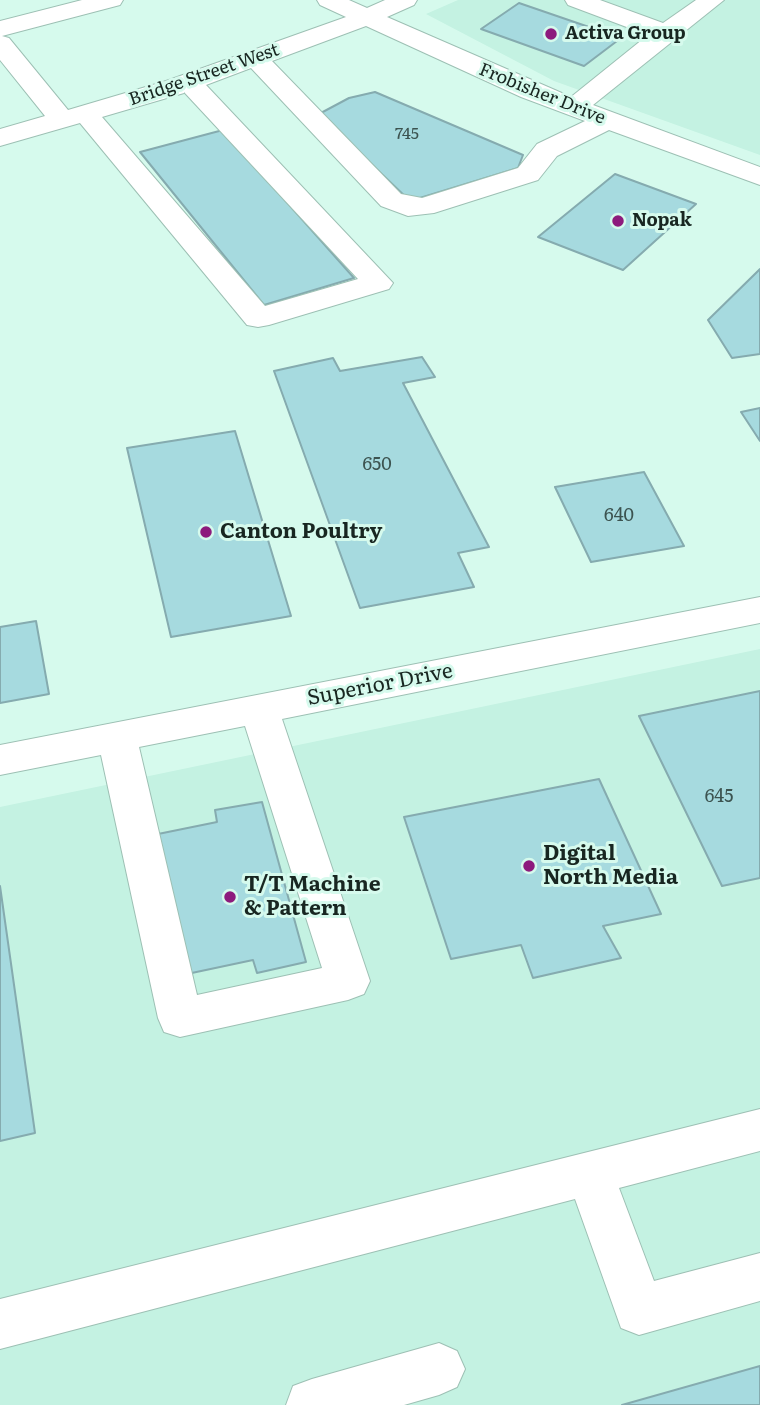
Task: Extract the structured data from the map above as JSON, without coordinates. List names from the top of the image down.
{
  "streets": {
    "street": ["Bridge Street West", "Frobisher Drive", "Superior Drive"]
  },
  "crossings": [
    ["Bridge Street West", "Frobisher Drive"]
  ],
  "places": [
    "Activa Group",
    "Nopak",
    "Canton Poultry",
    "Digital North Media",
    "T/T Machine & Pattern"
  ],
  "house_numbers": [
    "745",
    "650",
    "640",
    "645"
  ]
}
